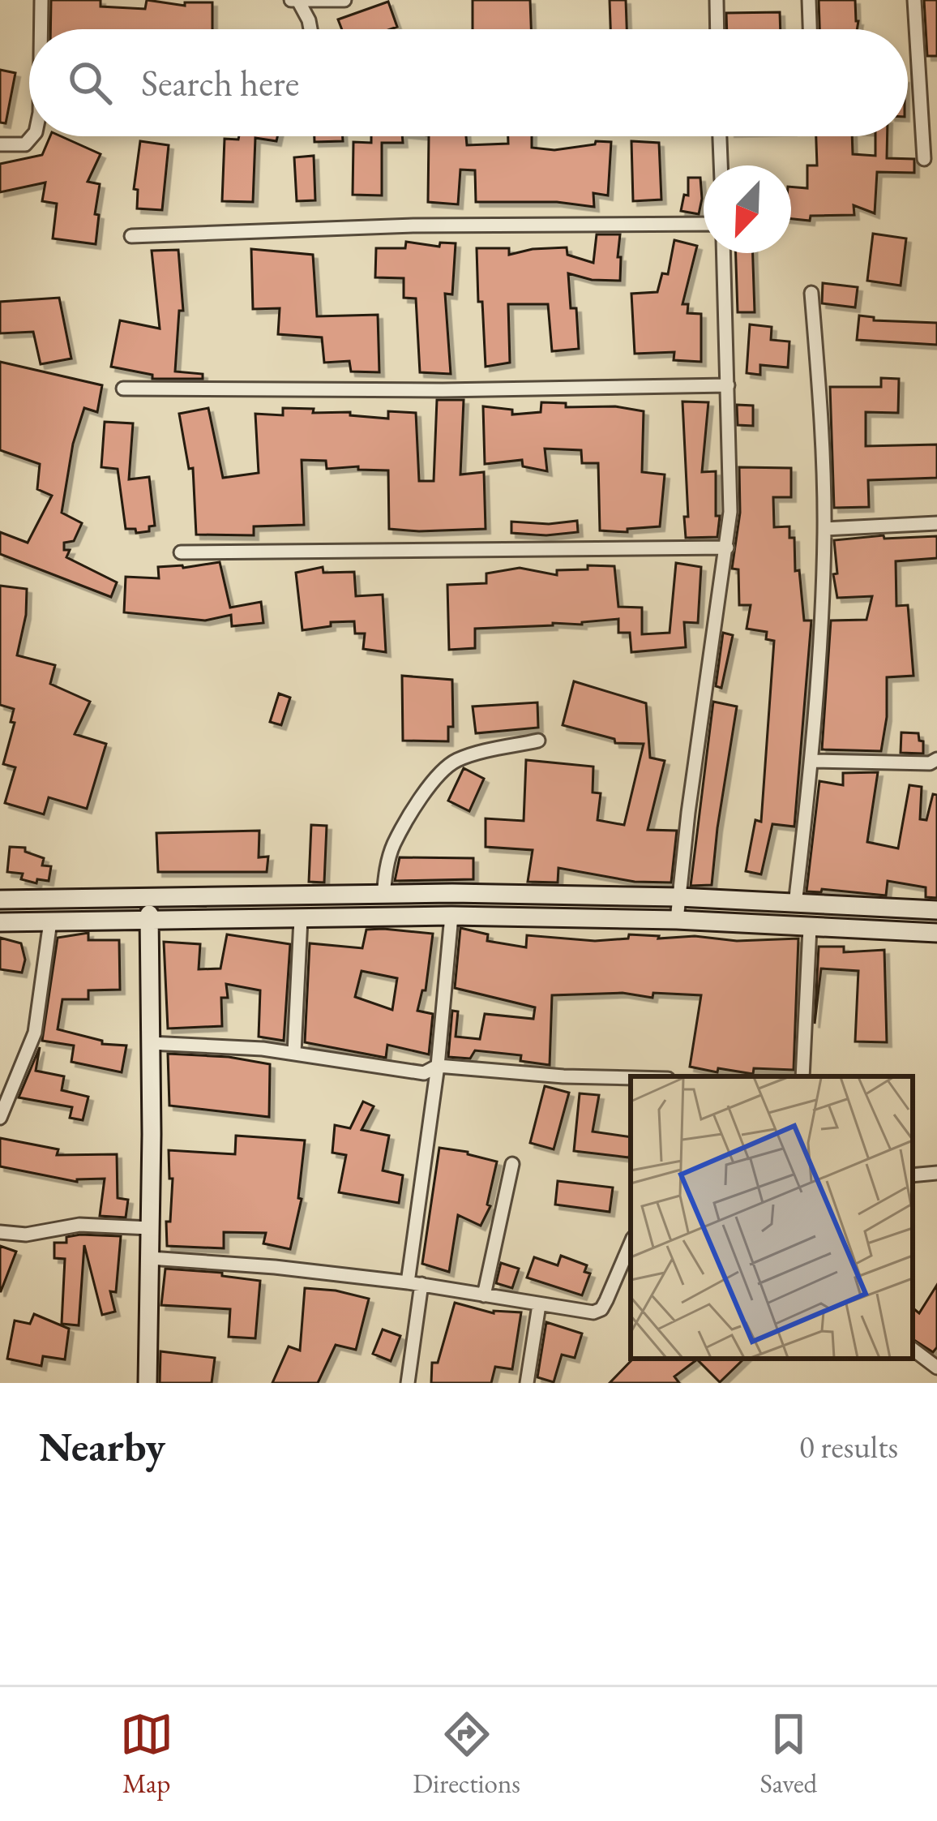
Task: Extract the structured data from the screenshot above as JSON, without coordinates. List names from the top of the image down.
{
  "north": "bottom left",
  "page": {
    "search": "Search here",
    "heading": ["Nearby", "0 results"],
    "nav": ["Map", "Directions", "Saved"]
  }
}
